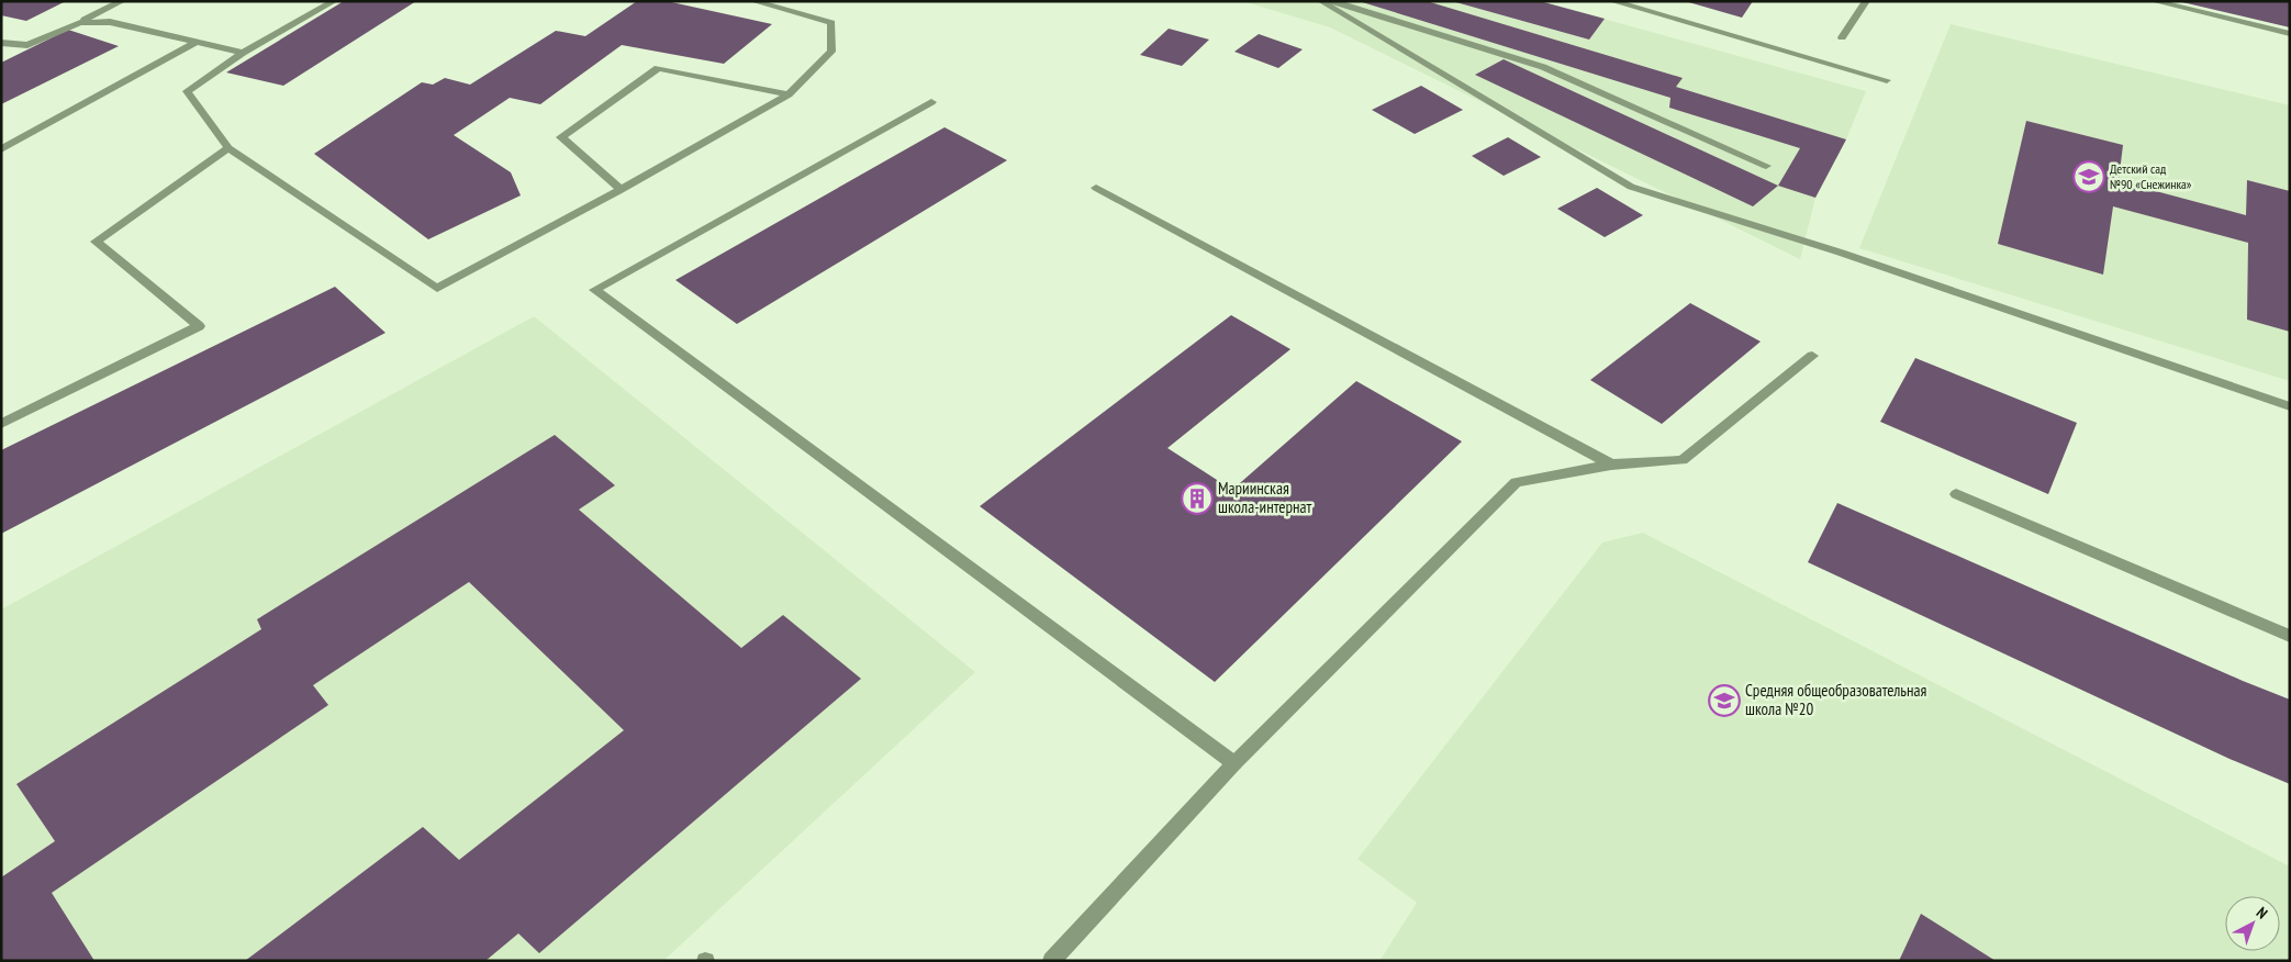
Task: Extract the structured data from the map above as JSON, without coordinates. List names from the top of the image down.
{
  "places": {
    "school or university": ["Детский сад №90 «Снежинка»", "Средняя общеобразовательная школа №20"],
    "building": ["Мариинская школа-интернат"]
  },
  "north": "top right"
}
